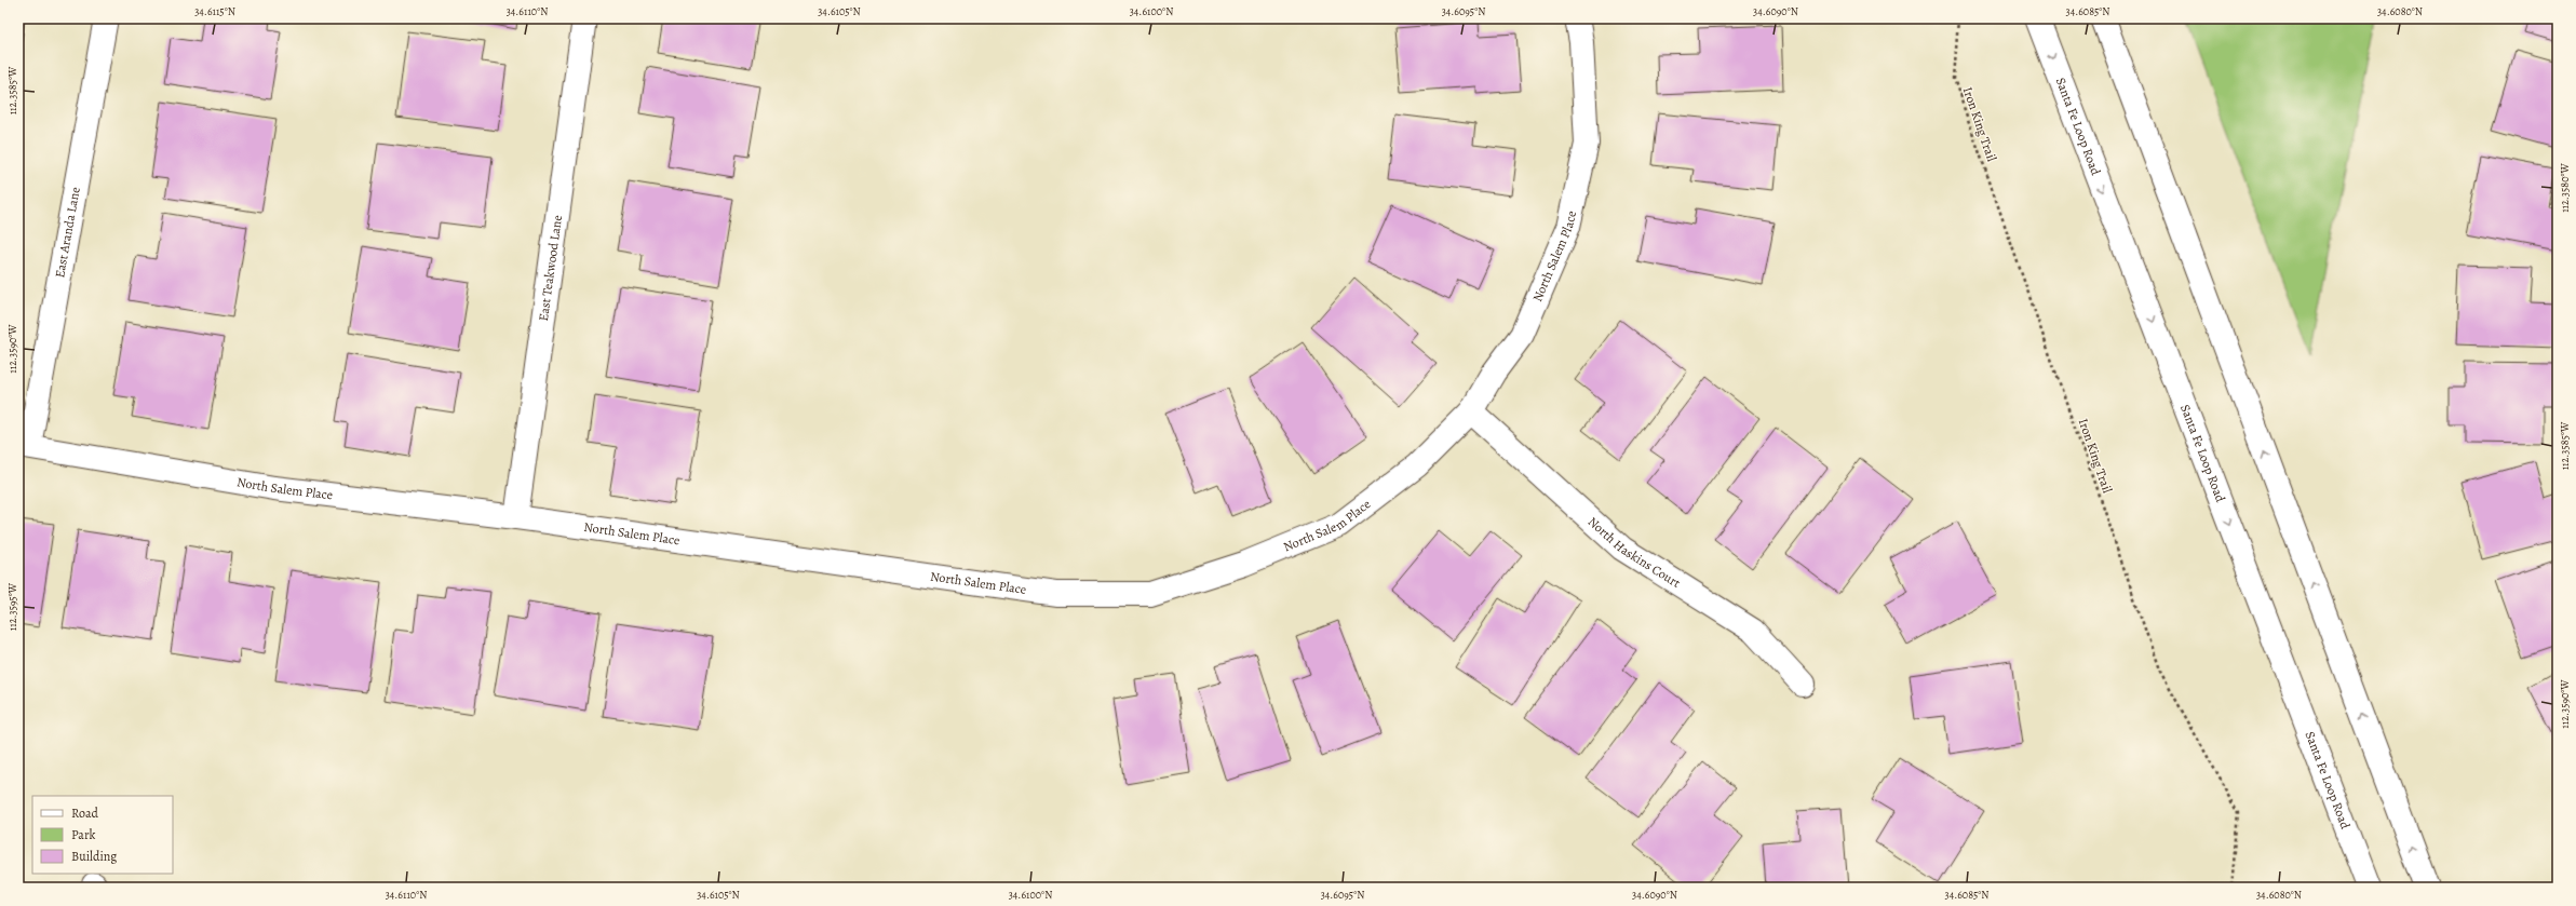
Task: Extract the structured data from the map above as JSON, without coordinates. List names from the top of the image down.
{
  "streets": {
    "street": [
      "Santa Fe Loop Road",
      "East Aranda Lane",
      "North Salem Place",
      "East Teakwood Lane",
      "North Haskins Court"
    ],
    "path": ["Iron King Trail"]
  },
  "crossings": [
    ["East Aranda Lane", "North Salem Place"],
    ["North Salem Place", "East Teakwood Lane"],
    ["North Salem Place", "North Haskins Court"]
  ],
  "legend": ["Road", "Park", "Building"],
  "coordinates": [
    "34.6115°N",
    "34.6110°N",
    "34.6105°N",
    "34.6100°N",
    "34.6095°N",
    "34.6090°N",
    "34.6085°N",
    "34.6080°N",
    "112.3585°W",
    "112.3580°W",
    "112.3590°W",
    "112.3595°W"
  ]
}
